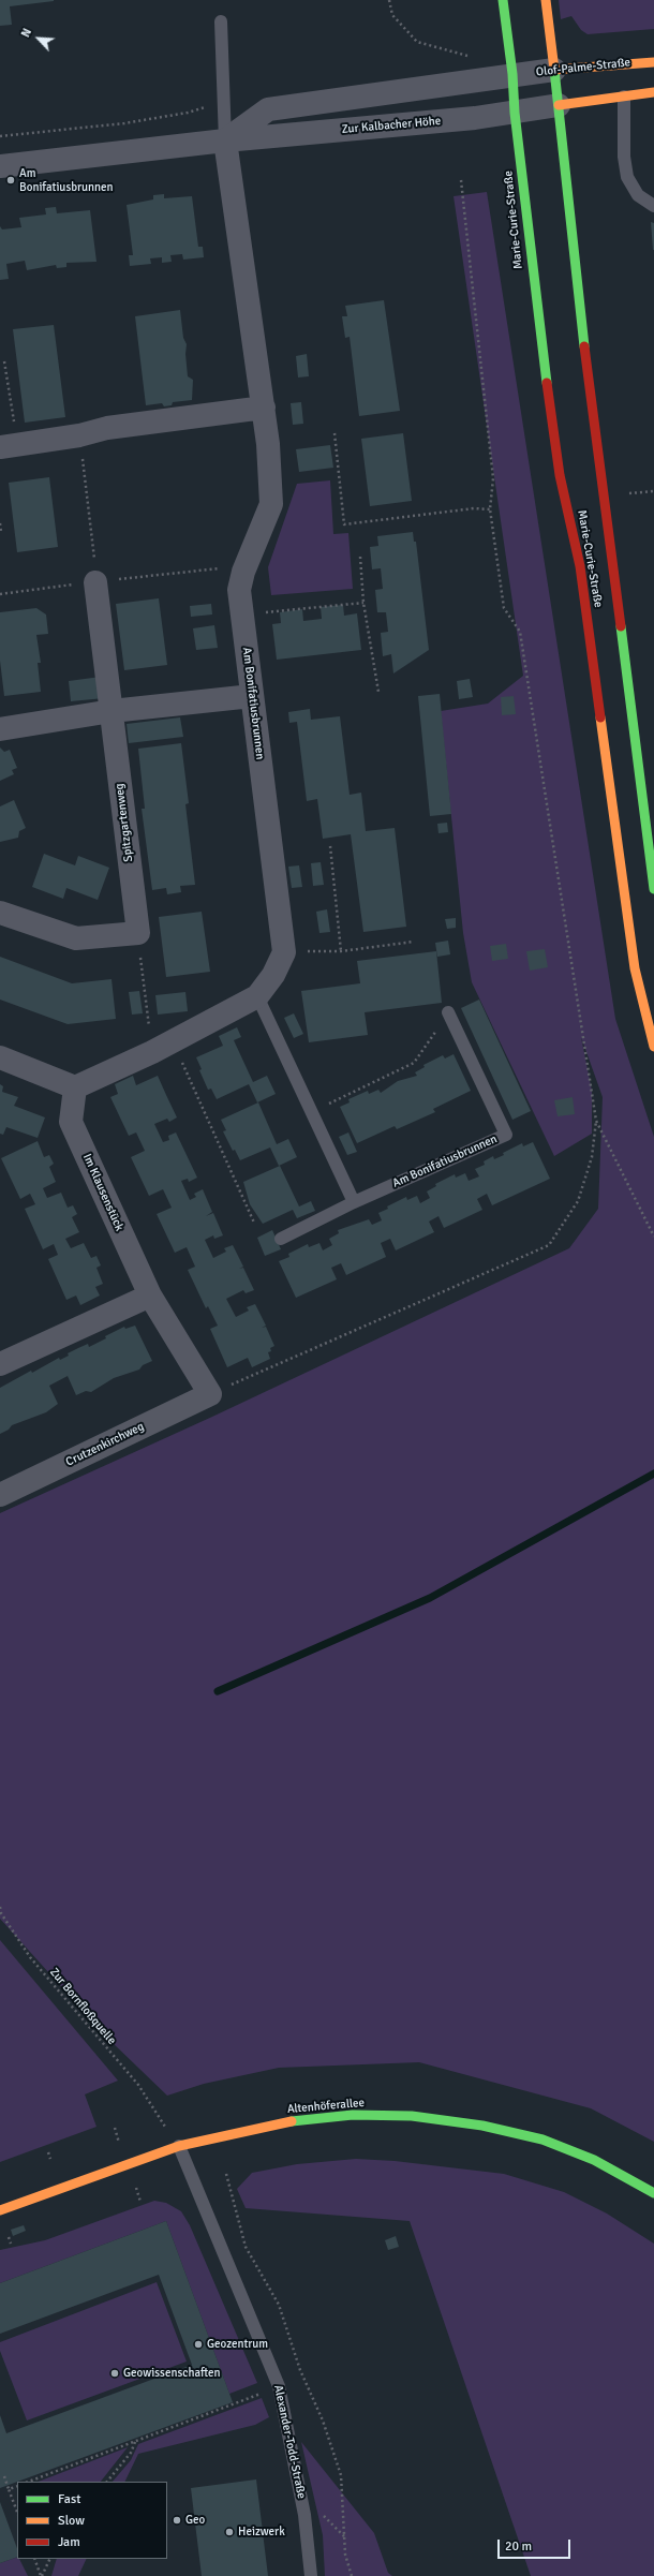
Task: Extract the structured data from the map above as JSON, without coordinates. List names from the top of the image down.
{
  "streets": {
    "main road": ["Olof-Palme-Straße", "Marie-Curie-Straße", "Altenhöferallee"],
    "street": [
      "Zur Kalbacher Höhe",
      "Am Bonifatiusbrunnen",
      "Spitzgartenweg",
      "Im Klausenstück",
      "Crutzenkirchweg"
    ],
    "lane": ["Alexander-Todd-Straße"],
    "path": ["Zur Bornfloßquelle"]
  },
  "crossings": [
    ["Olof-Palme-Straße", "Zur Kalbacher Höhe"],
    ["Olof-Palme-Straße", "Marie-Curie-Straße"],
    ["Zur Kalbacher Höhe", "Marie-Curie-Straße"],
    ["Zur Kalbacher Höhe", "Am Bonifatiusbrunnen"],
    ["Im Klausenstück", "Crutzenkirchweg"],
    ["Altenhöferallee", "Alexander-Todd-Straße"]
  ],
  "places": [
    "Am Bonifatiusbrunnen",
    "Geozentrum",
    "Geowissenschaften",
    "Geo",
    "Heizwerk"
  ],
  "legend": ["Fast", "Slow", "Jam"],
  "scale_bar": "20 m",
  "north": "top left"
}
